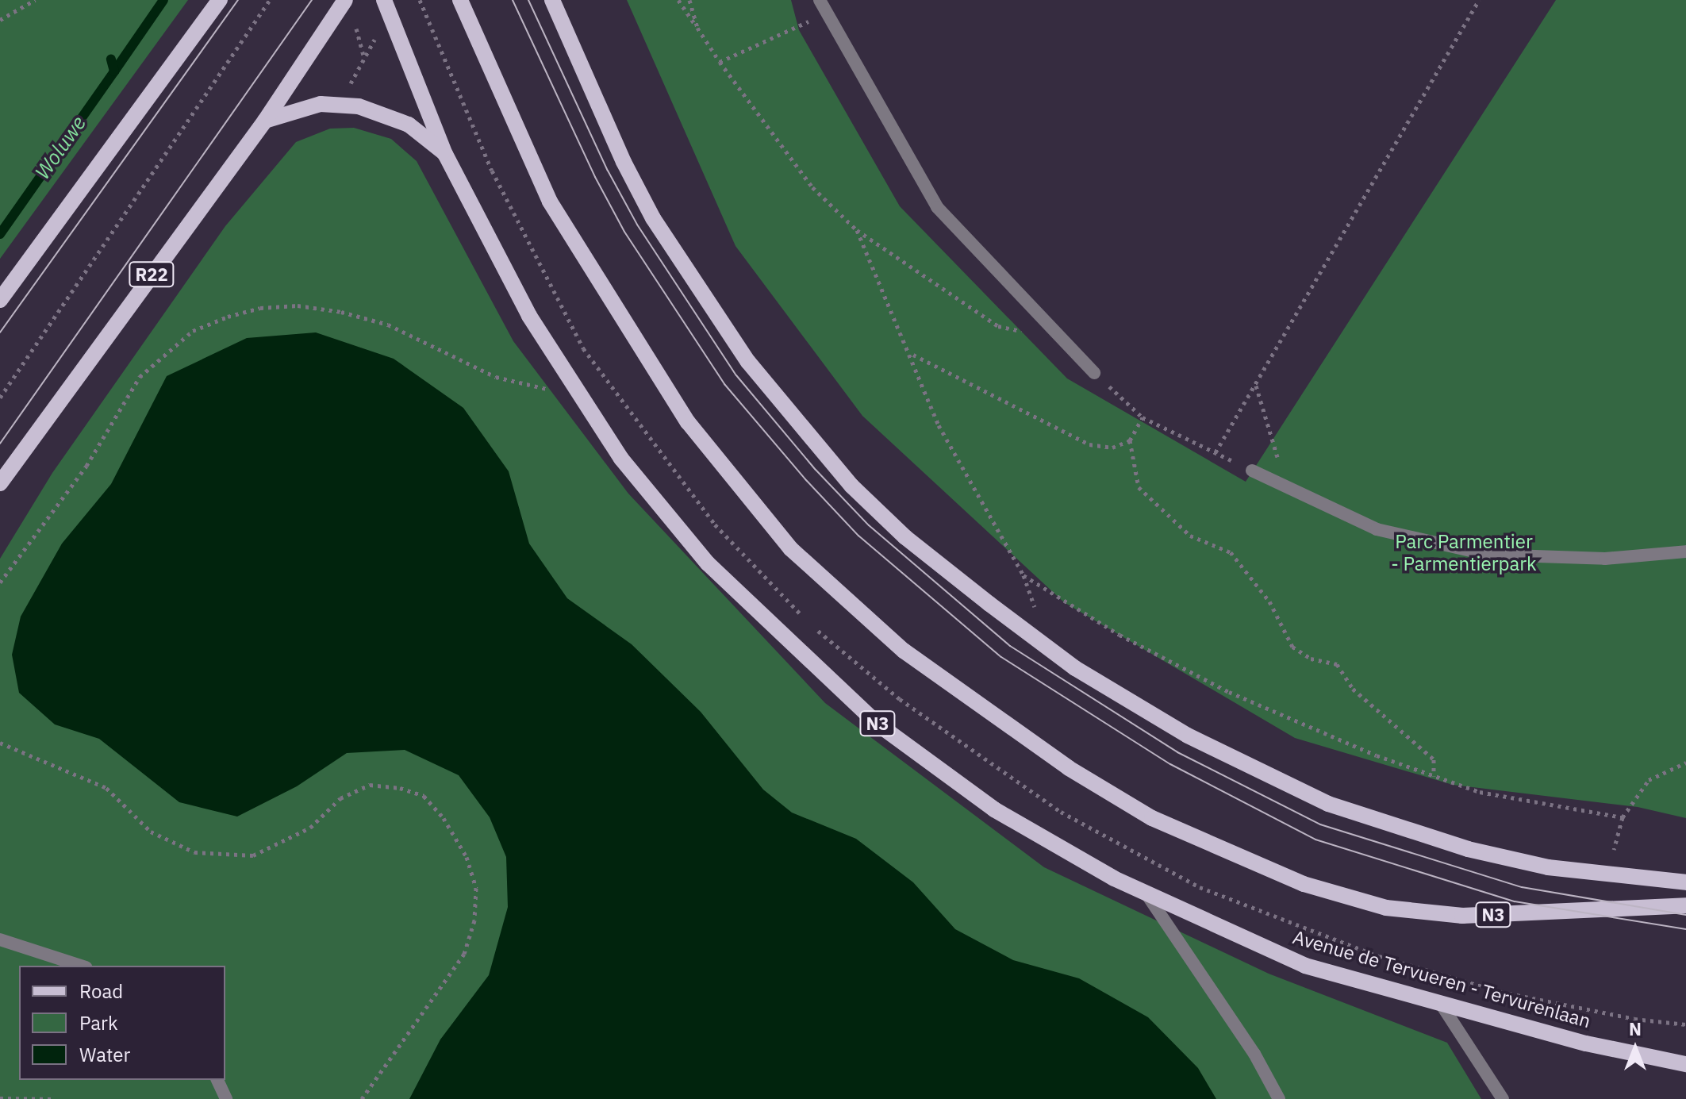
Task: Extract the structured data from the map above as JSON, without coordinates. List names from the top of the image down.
{
  "streets": {
    "main road": ["R22", "N3", "Avenue de Tervueren - Tervurenlaan"]
  },
  "water": ["Woluwe"],
  "parks": ["Parc Parmentier - Parmentierpark"],
  "legend": ["Road", "Park", "Water"],
  "north": "top"
}
